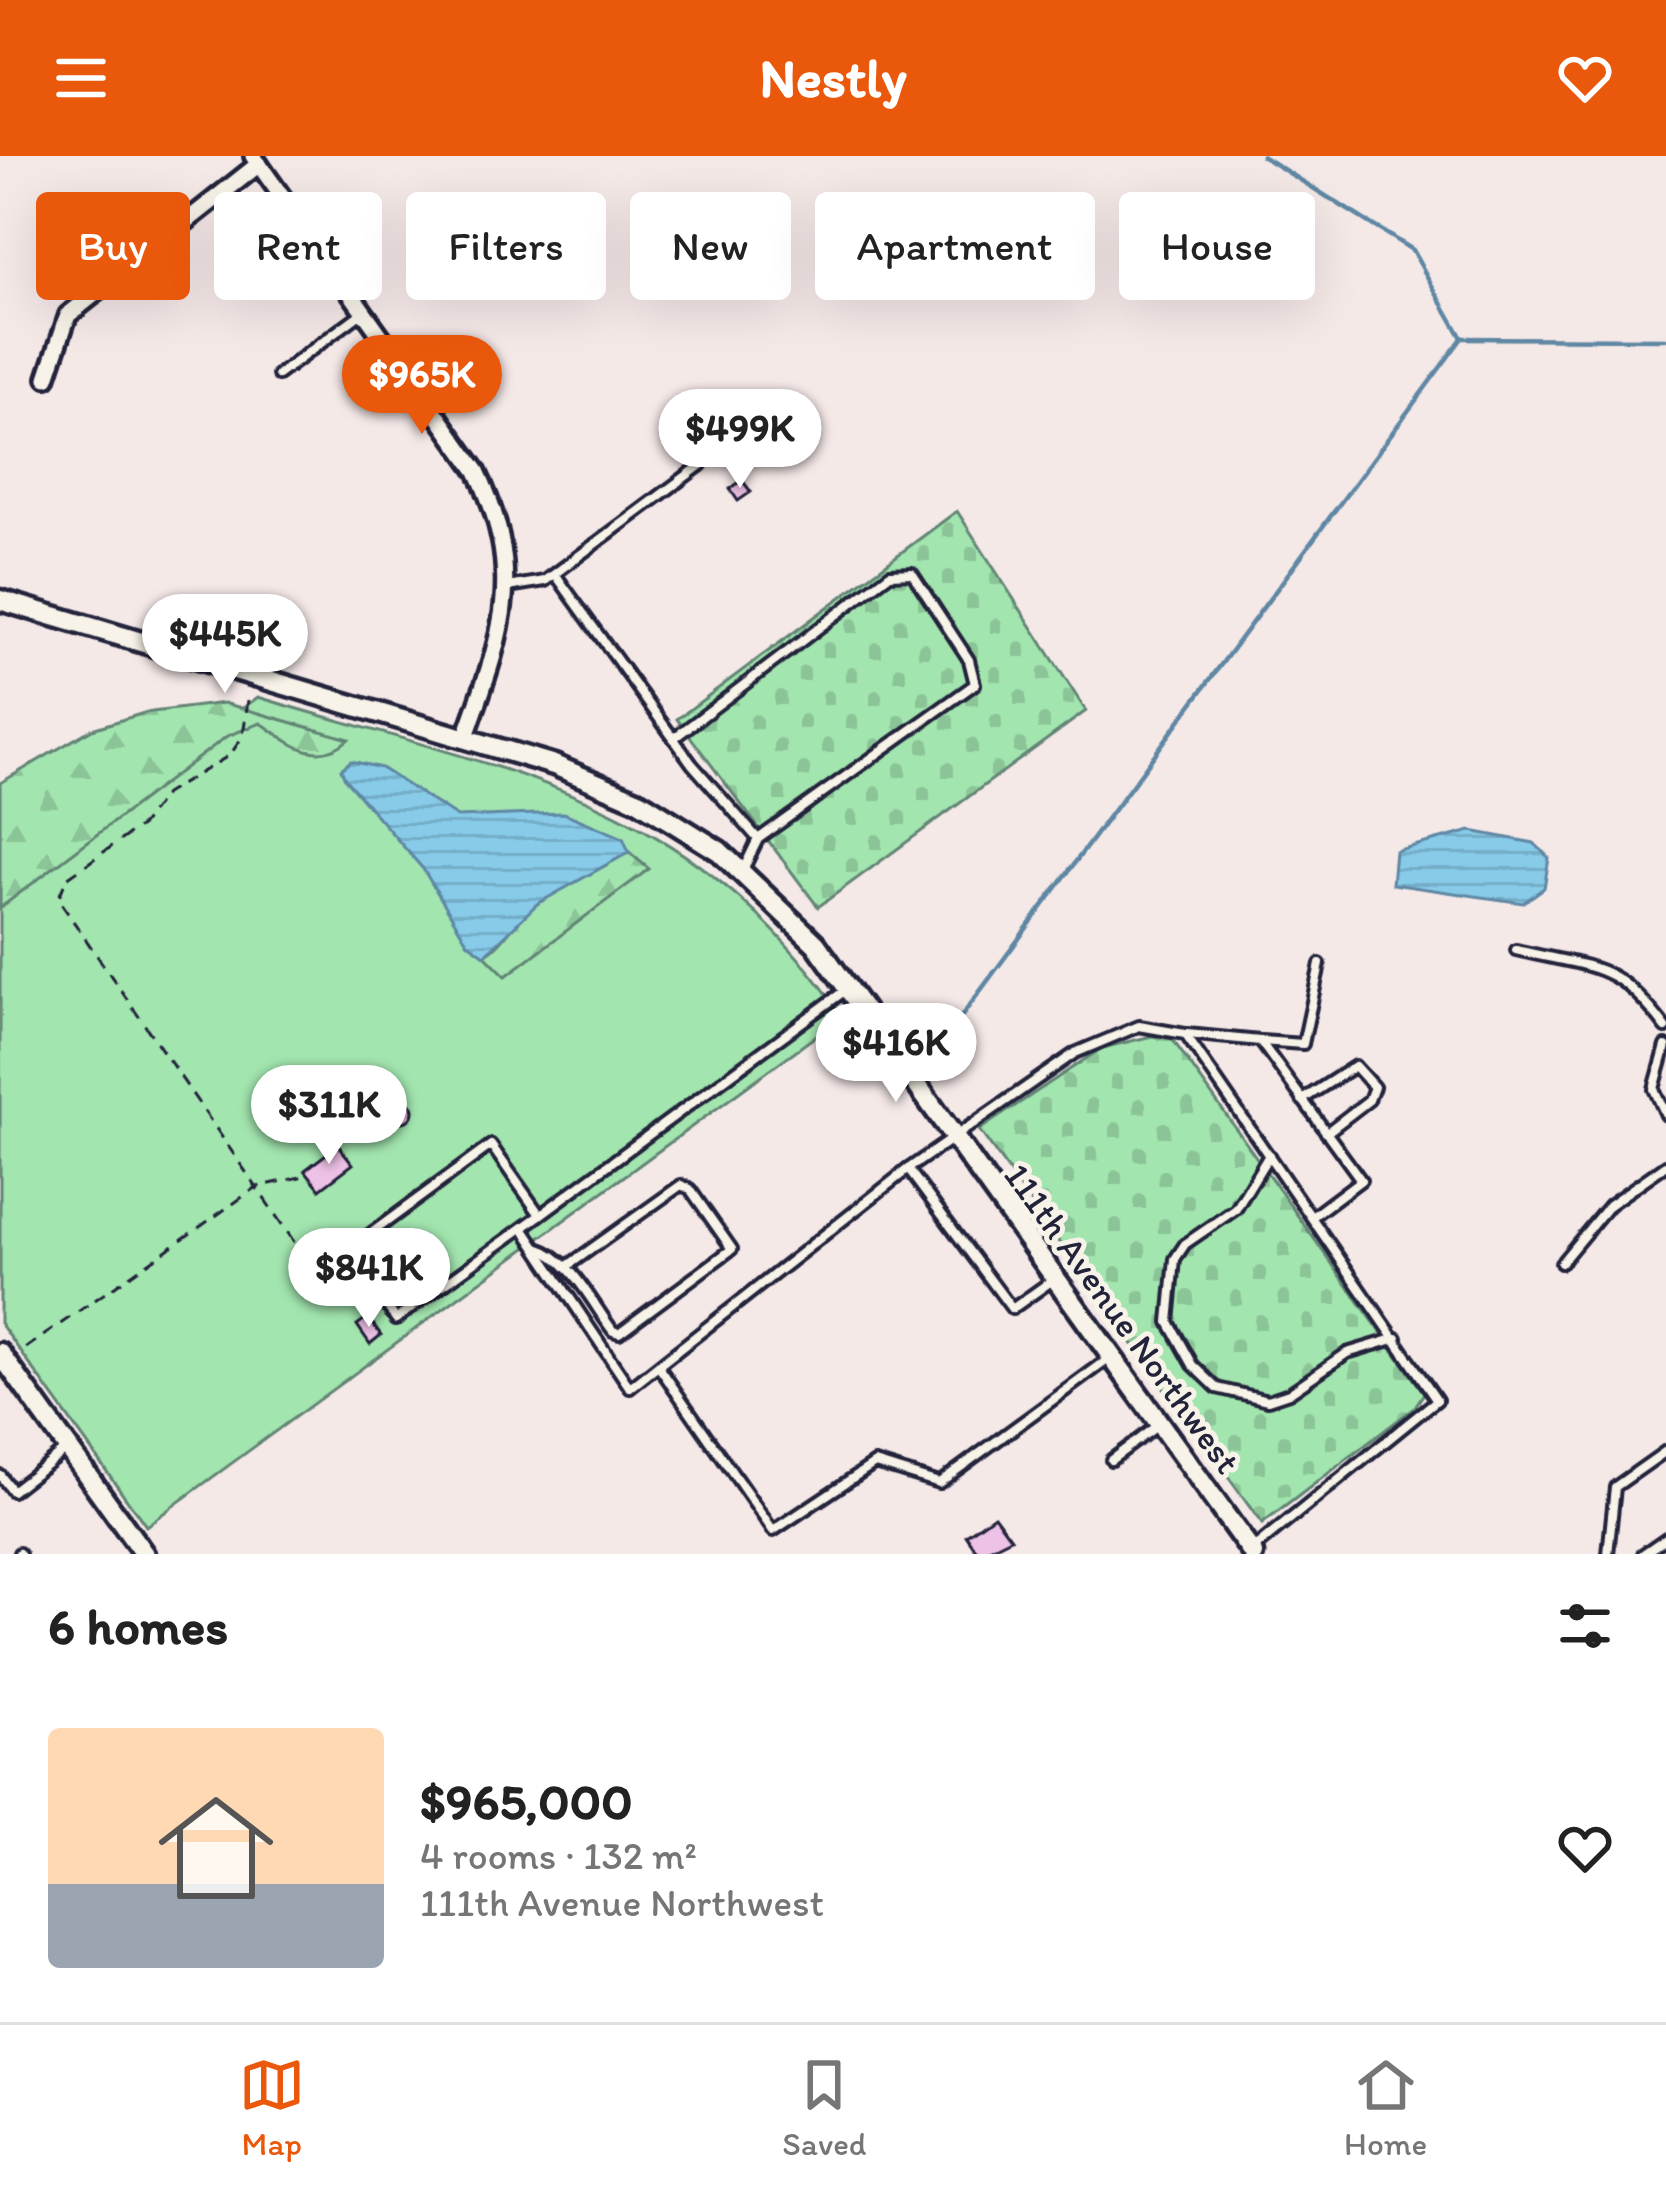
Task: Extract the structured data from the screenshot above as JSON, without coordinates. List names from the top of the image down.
{
  "streets": {
    "street": ["111th Avenue Northwest"]
  },
  "page": {
    "header": "Nestly",
    "chip": [
      "Buy",
      "Rent",
      "Filters",
      "New",
      "Apartment",
      "House"
    ],
    "price": [
      "$965K",
      "$499K",
      "$445K",
      "$416K",
      "$311K",
      "$841K"
    ],
    "heading": "6 homes",
    "list": [
      {
        "name": "$965,000",
        "note": "4 rooms · 132 m² · 111th Avenue Northwest"
      }
    ],
    "tabs": ["Map", "Saved", "Home"]
  }
}
